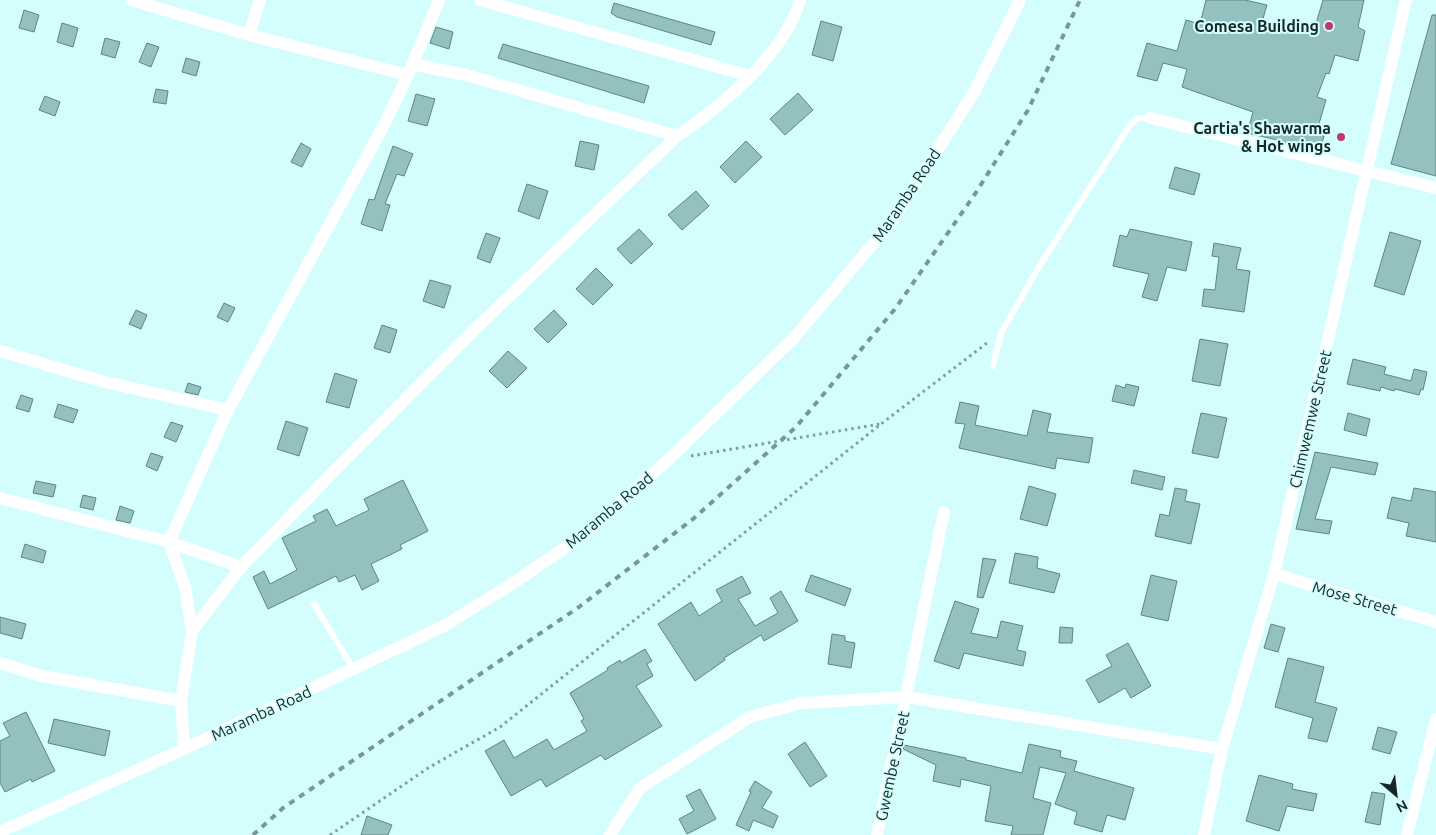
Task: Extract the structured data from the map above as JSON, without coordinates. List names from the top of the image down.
{
  "streets": {
    "street": [
      "Maramba Road",
      "Chimwemwe Street",
      "Mose Street",
      "Gwembe Street"
    ]
  },
  "crossings": [
    ["Chimwemwe Street", "Mose Street"]
  ],
  "places": ["Comesa Building", "Cartia's Shawarma & Hot wings"],
  "north": "bottom right"
}
